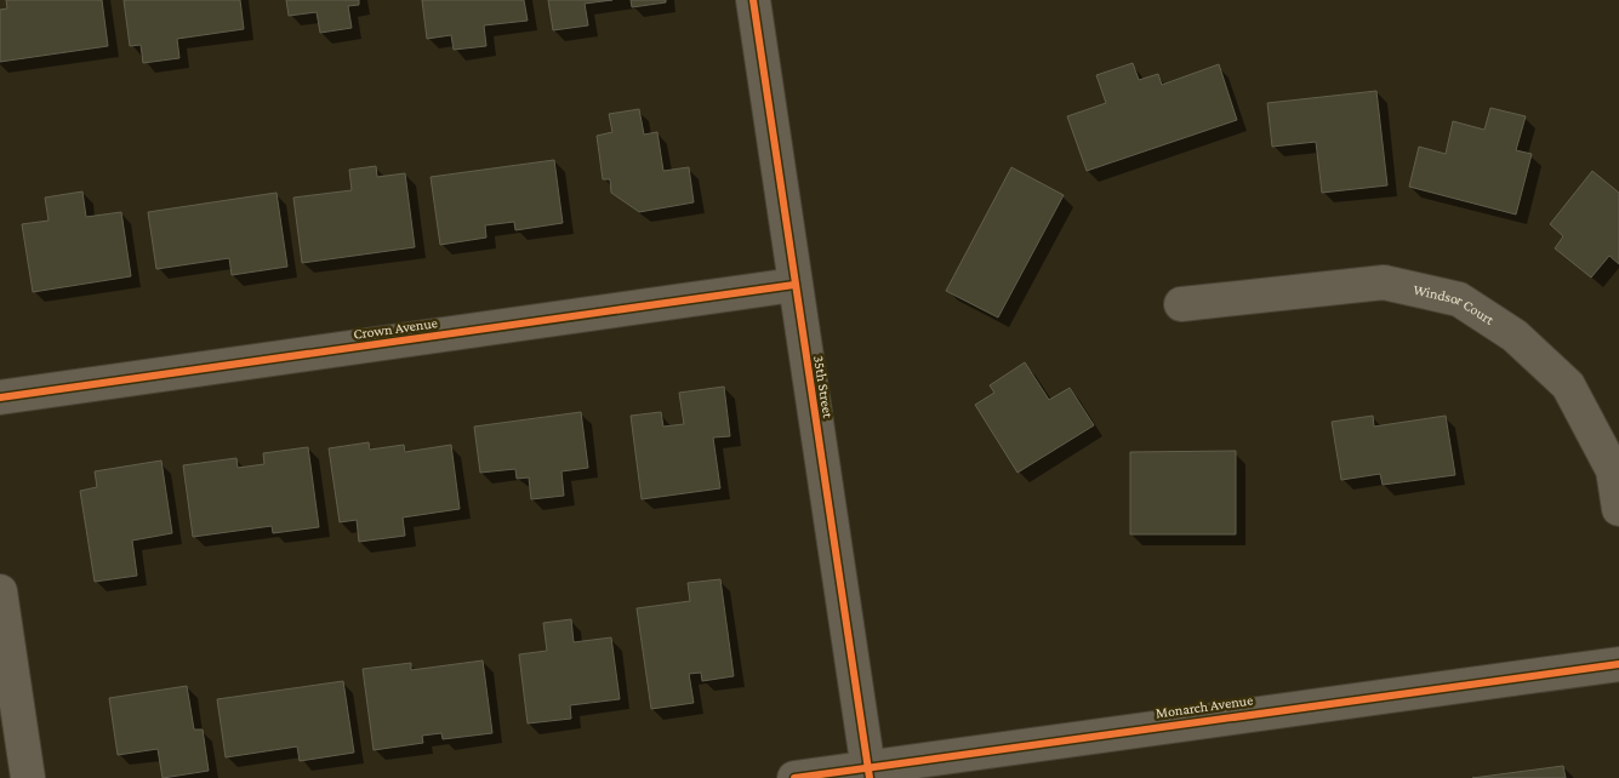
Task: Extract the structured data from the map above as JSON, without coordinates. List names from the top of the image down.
{
  "streets": {
    "street": [
      "Windsor Court",
      "Crown Avenue",
      "35th Street",
      "Monarch Avenue"
    ]
  },
  "crossings": [
    ["Crown Avenue", "35th Street"],
    ["35th Street", "Monarch Avenue"]
  ]
}
